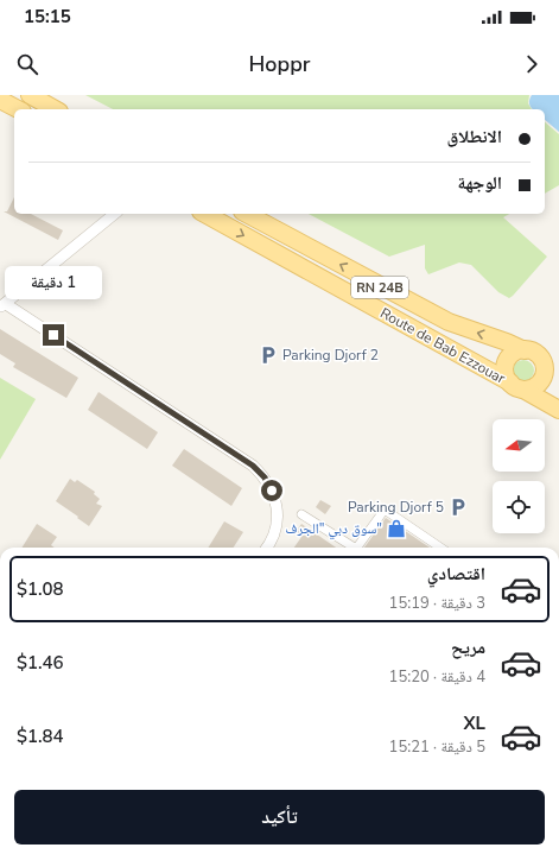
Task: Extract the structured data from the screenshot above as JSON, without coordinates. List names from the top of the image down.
{
  "streets": {
    "main road": ["RN 24B", "Route de Bab Ezzouar"]
  },
  "places": {
    "parking": ["Parking Djorf 2", "Parking Djorf 5"],
    "shop": ["سوق دبي \"الجرف\""]
  },
  "north": "left",
  "page": {
    "status": "15:15",
    "header": "Hoppr",
    "banner": ["الانطلاق", "الوجهة"],
    "bubble": "1 دقيقة",
    "list": [
      {
        "name": "اقتصادي",
        "note": "3 دقيقة · 15:19",
        "value": "$1.08"
      },
      {
        "name": "مريح",
        "note": "4 دقيقة · 15:20",
        "value": "$1.46"
      },
      {
        "name": "XL",
        "note": "5 دقيقة · 15:21",
        "value": "$1.84"
      }
    ],
    "buttons": "تأكيد"
  }
}
